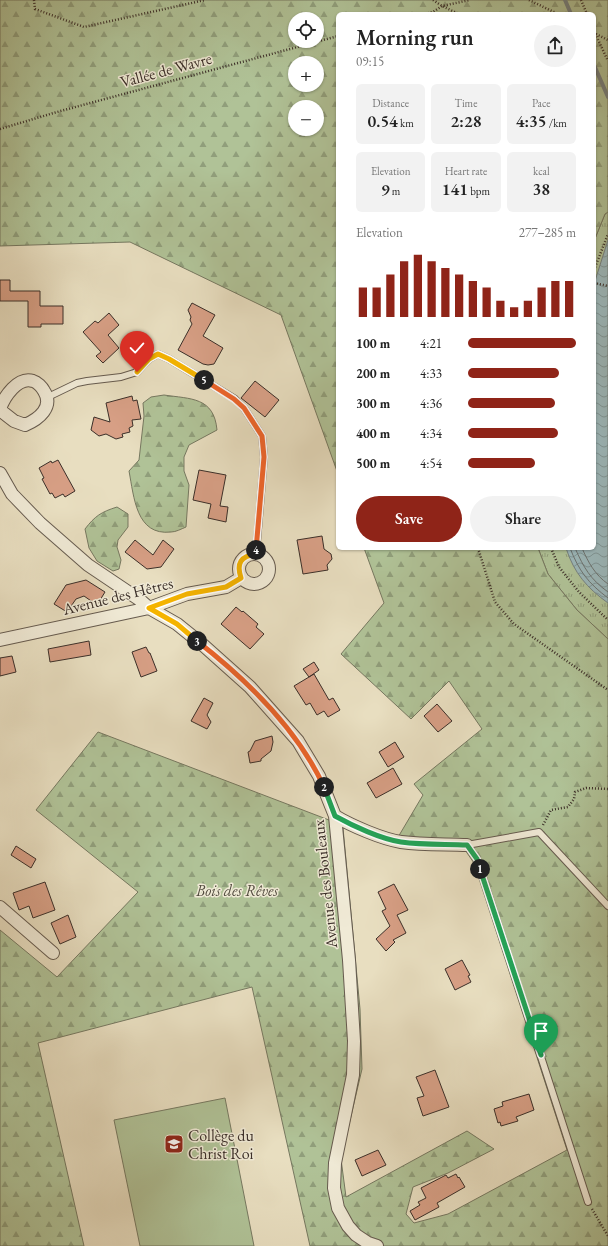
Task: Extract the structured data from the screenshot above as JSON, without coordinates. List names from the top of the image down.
{
  "streets": {
    "street": ["Avenue des Hêtres", "Avenue des Bouleaux"],
    "path": ["Vallée de Wavre"]
  },
  "crossings": [
    ["Avenue des Hêtres", "Avenue des Bouleaux"]
  ],
  "parks": ["Bois des Rêves"],
  "places": {
    "school or university": ["Collège du Christ Roi"]
  },
  "page": {
    "map_buttons": ["+", "−"],
    "heading": ["Morning run", "09:15"],
    "stats": [
      ["Distance", "0.54 km"],
      ["Time", "2:28"],
      ["Pace", "4:35 /km"],
      ["Elevation", "9 m"],
      ["Heart rate", "141 bpm"],
      ["kcal", "38"]
    ],
    "chart": ["Elevation", "277–285 m"],
    "list": [
      {
        "name": "100 m",
        "note": "4:21"
      },
      {
        "name": "200 m",
        "note": "4:33"
      },
      {
        "name": "300 m",
        "note": "4:36"
      },
      {
        "name": "400 m",
        "note": "4:34"
      },
      {
        "name": "500 m",
        "note": "4:54"
      }
    ],
    "pins": [
      "5",
      "4",
      "3",
      "2",
      "1"
    ],
    "buttons": ["Save", "Share"]
  }
}
